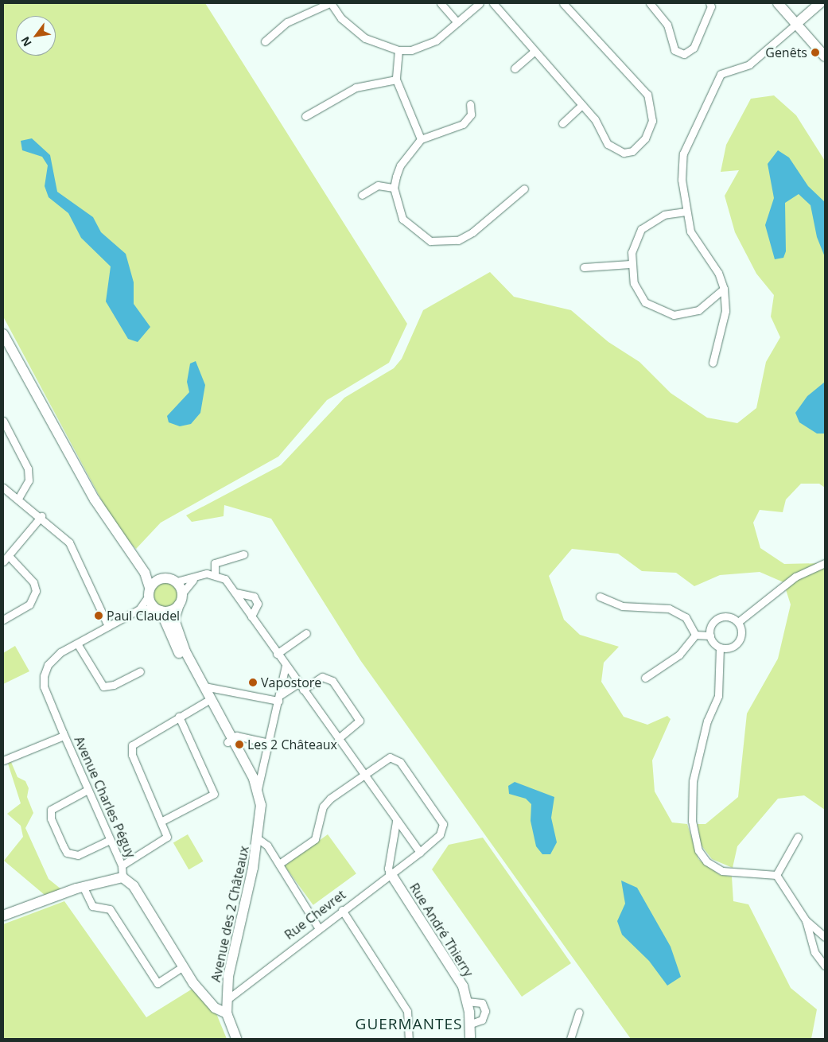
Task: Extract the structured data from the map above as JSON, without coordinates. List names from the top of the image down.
{
  "streets": {
    "main road": ["Avenue Charles Péguy", "Avenue des 2 Châteaux", "Rue André Thierry"],
    "street": ["Rue Chevret"]
  },
  "crossings": [
    ["Avenue Charles Péguy", "Avenue des 2 Châteaux"],
    ["Avenue des 2 Châteaux", "Rue Chevret"],
    ["Rue Chevret", "Rue André Thierry"]
  ],
  "districts": ["GUERMANTES"],
  "places": [
    "Genêts",
    "Paul Claudel",
    "Vapostore",
    "Les 2 Châteaux"
  ],
  "north": "bottom left"
}
